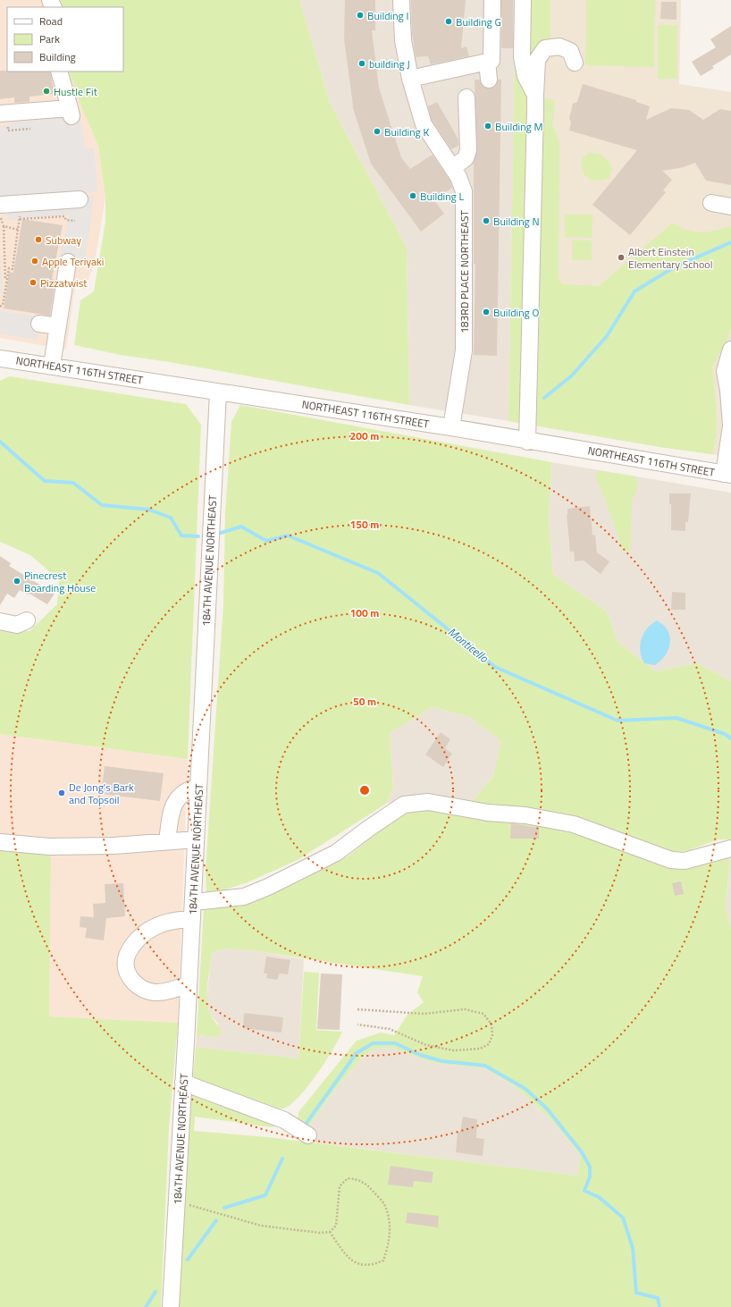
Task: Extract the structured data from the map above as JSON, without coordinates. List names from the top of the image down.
{
  "streets": {
    "street": ["183RD PLACE NORTHEAST", "NORTHEAST 116TH STREET", "184TH AVENUE NORTHEAST"]
  },
  "crossings": [
    ["183RD PLACE NORTHEAST", "NORTHEAST 116TH STREET"],
    ["NORTHEAST 116TH STREET", "184TH AVENUE NORTHEAST"]
  ],
  "water": ["Monticello"],
  "places": [
    "Building I",
    "Building G",
    "building J",
    "Hustle Fit",
    "Building M",
    "Building K",
    "Building L",
    "Building N",
    "Subway",
    "Albert Einstein Elementary School",
    "Apple Teriyaki",
    "Pizzatwist",
    "Building O",
    "Pinecrest Boarding House",
    "De Jong's Bark and Topsoil"
  ],
  "legend": ["Road", "Park", "Building"],
  "rings": [
    "200 m",
    "150 m",
    "100 m",
    "50 m"
  ]
}
